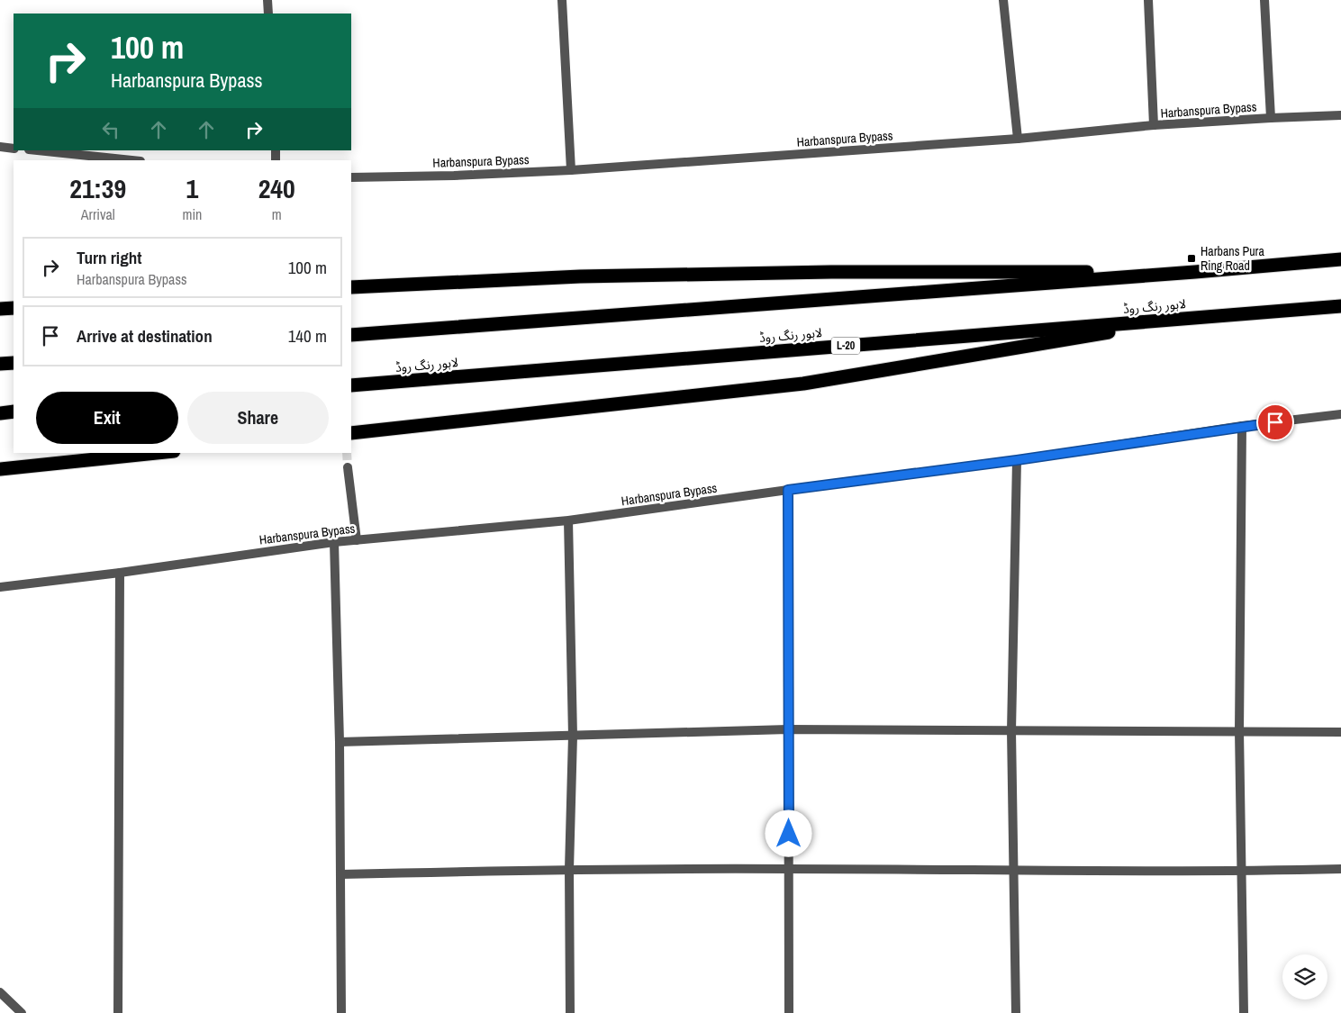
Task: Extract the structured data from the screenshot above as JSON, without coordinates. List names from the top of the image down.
{
  "streets": {
    "highway": ["لاہور رنگ روڈ", "L-20"],
    "street": ["Harbanspura Bypass"]
  },
  "places": {
    "transit": ["Harbans Pura Ring Road"]
  },
  "page": {
    "turn": ["100 m", "Harbanspura Bypass"],
    "eta": [
      "21:39",
      "Arrival",
      "1",
      "min",
      "240",
      "m"
    ],
    "list": [
      {
        "name": "Turn right",
        "note": "Harbanspura Bypass",
        "value": "100 m"
      },
      {
        "name": "Arrive at destination",
        "value": "140 m"
      }
    ],
    "buttons": ["Exit", "Share"]
  }
}
